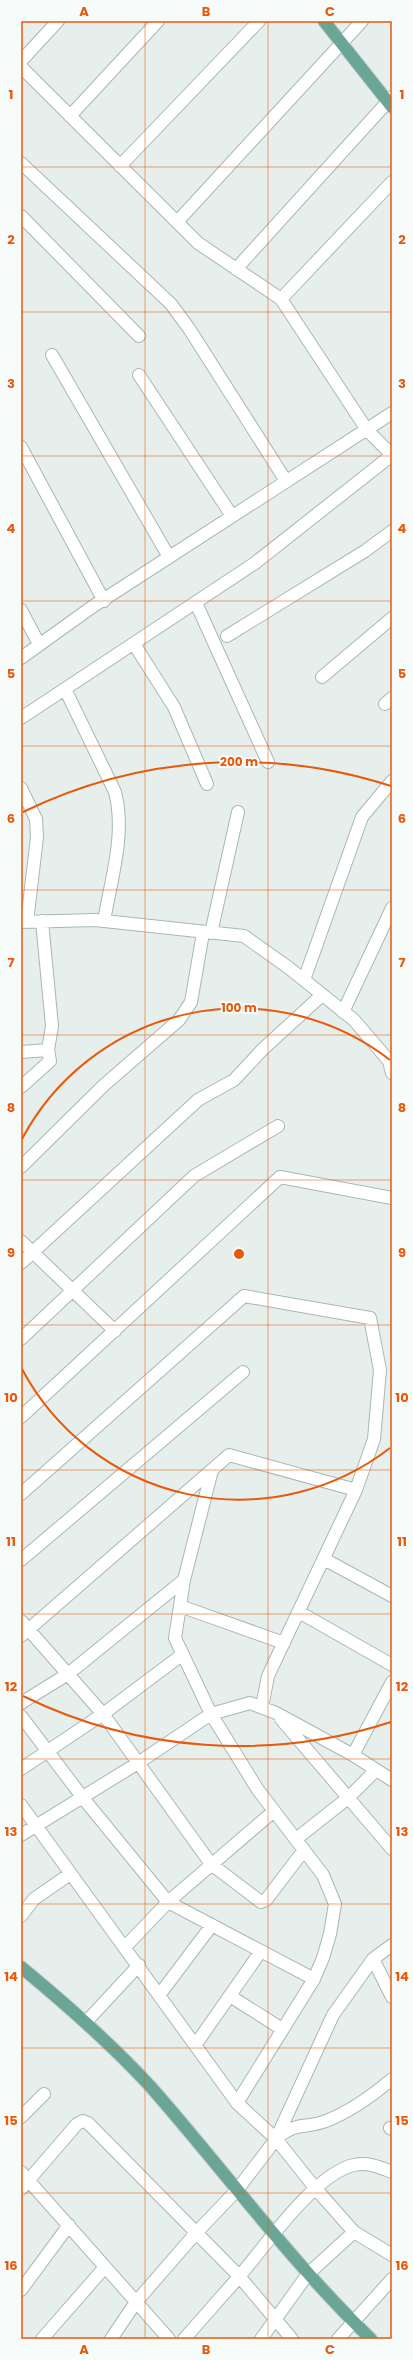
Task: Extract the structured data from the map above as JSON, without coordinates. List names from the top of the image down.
{
  "grid": {
    "columns": ["A", "B", "C"],
    "rows": [
      "1",
      "2",
      "3",
      "4",
      "5",
      "6",
      "7",
      "8",
      "9",
      "10",
      "11",
      "12",
      "13",
      "14",
      "15",
      "16"
    ]
  },
  "rings": ["200 m", "100 m"]
}
